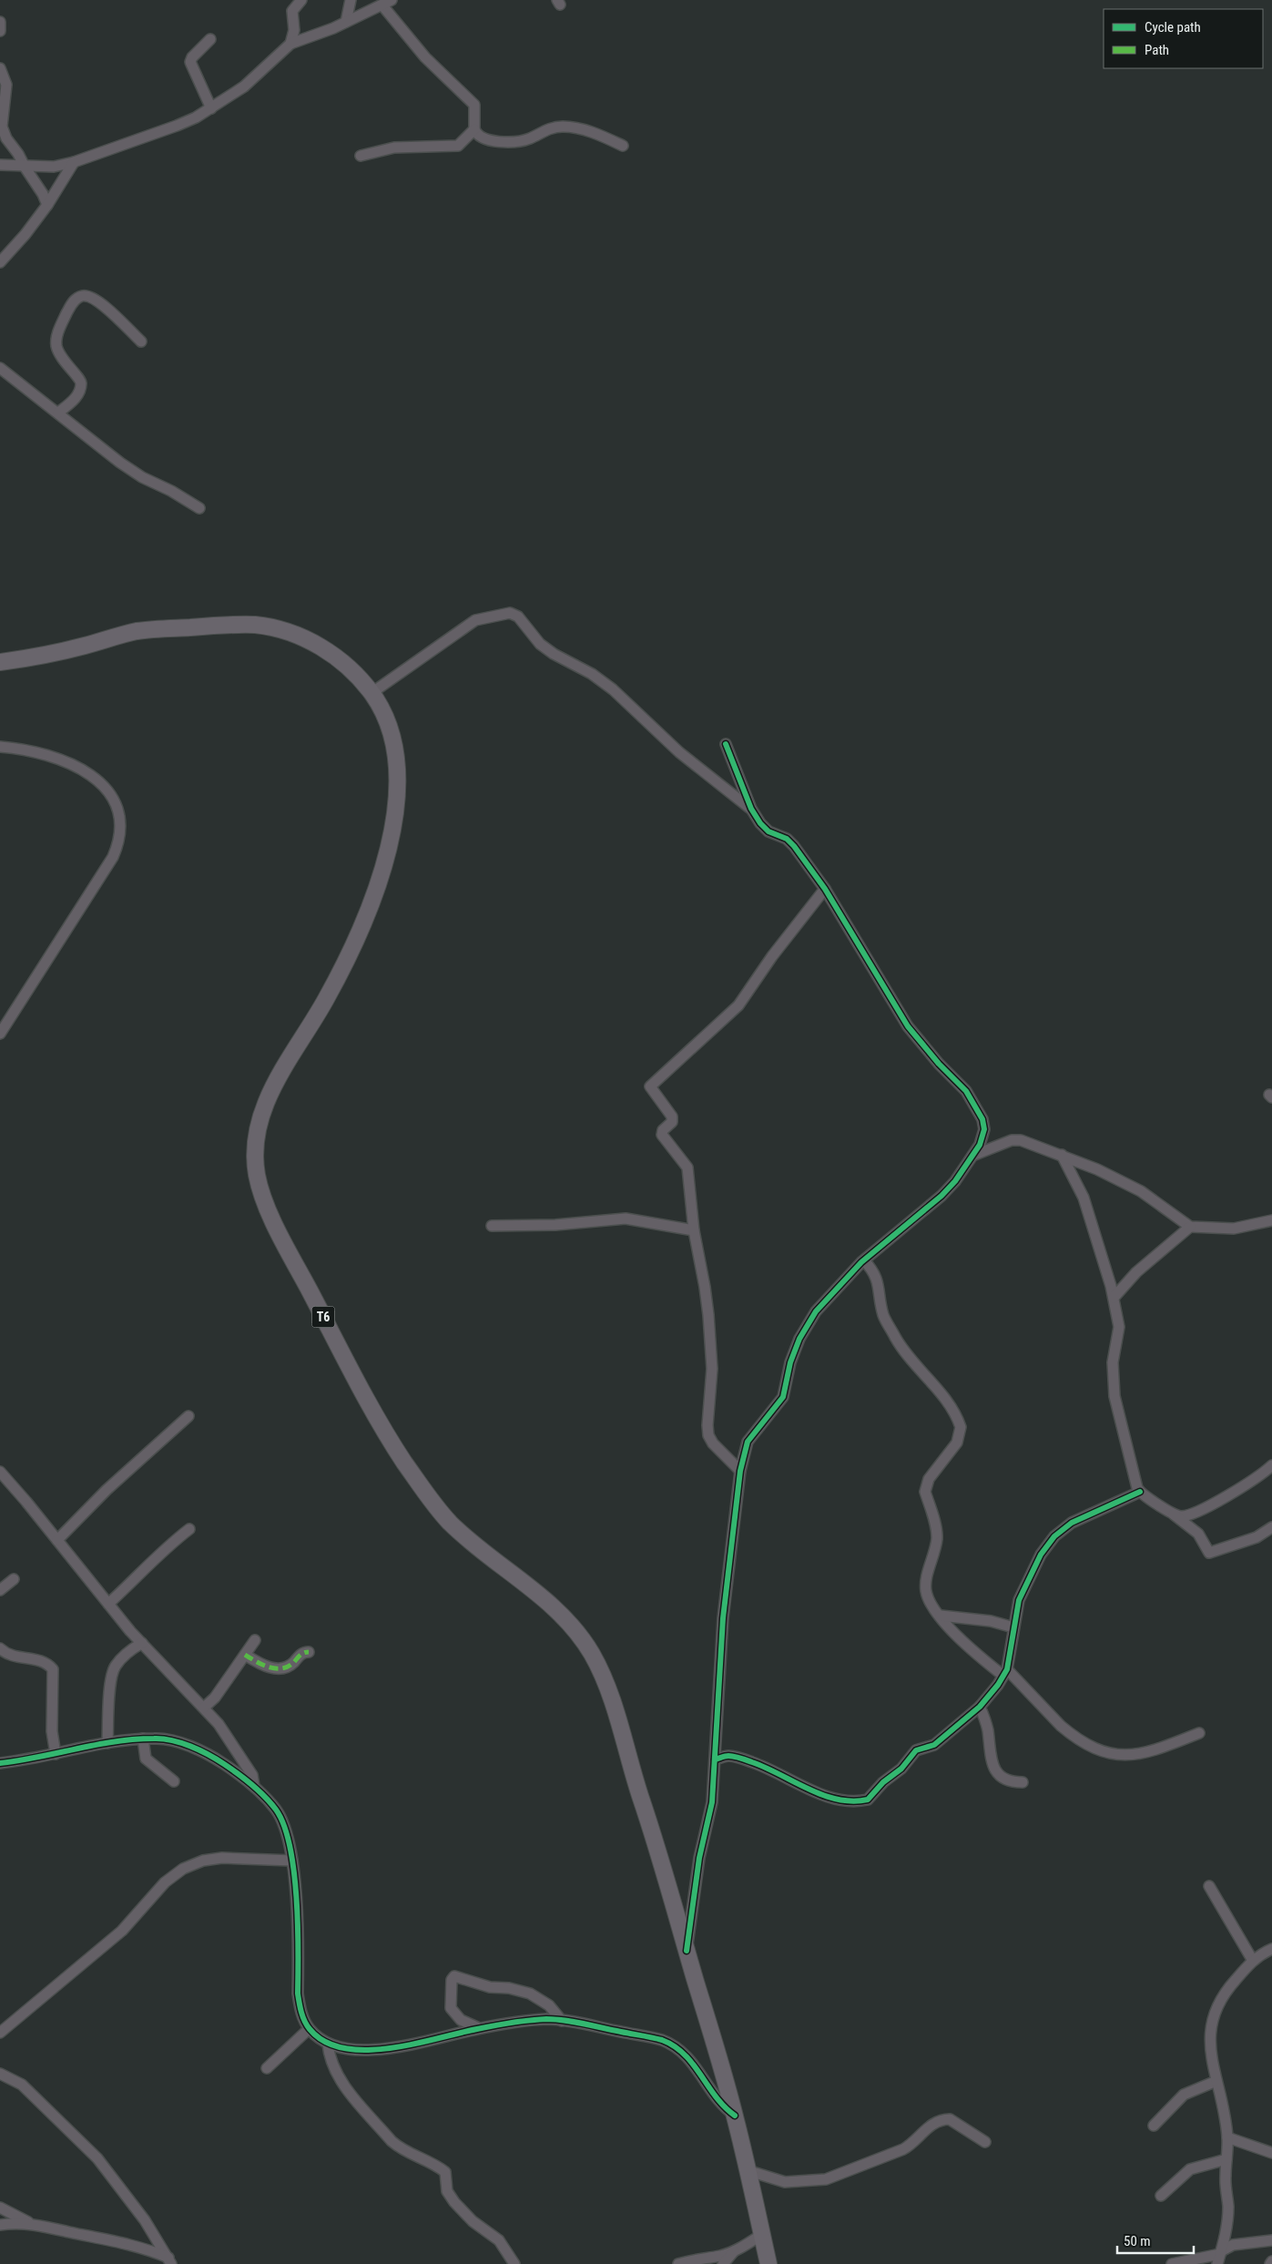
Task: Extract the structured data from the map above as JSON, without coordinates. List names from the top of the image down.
{
  "streets": {
    "highway": ["T6"]
  },
  "legend": ["Cycle path", "Path"],
  "scale_bar": "50 m"
}
